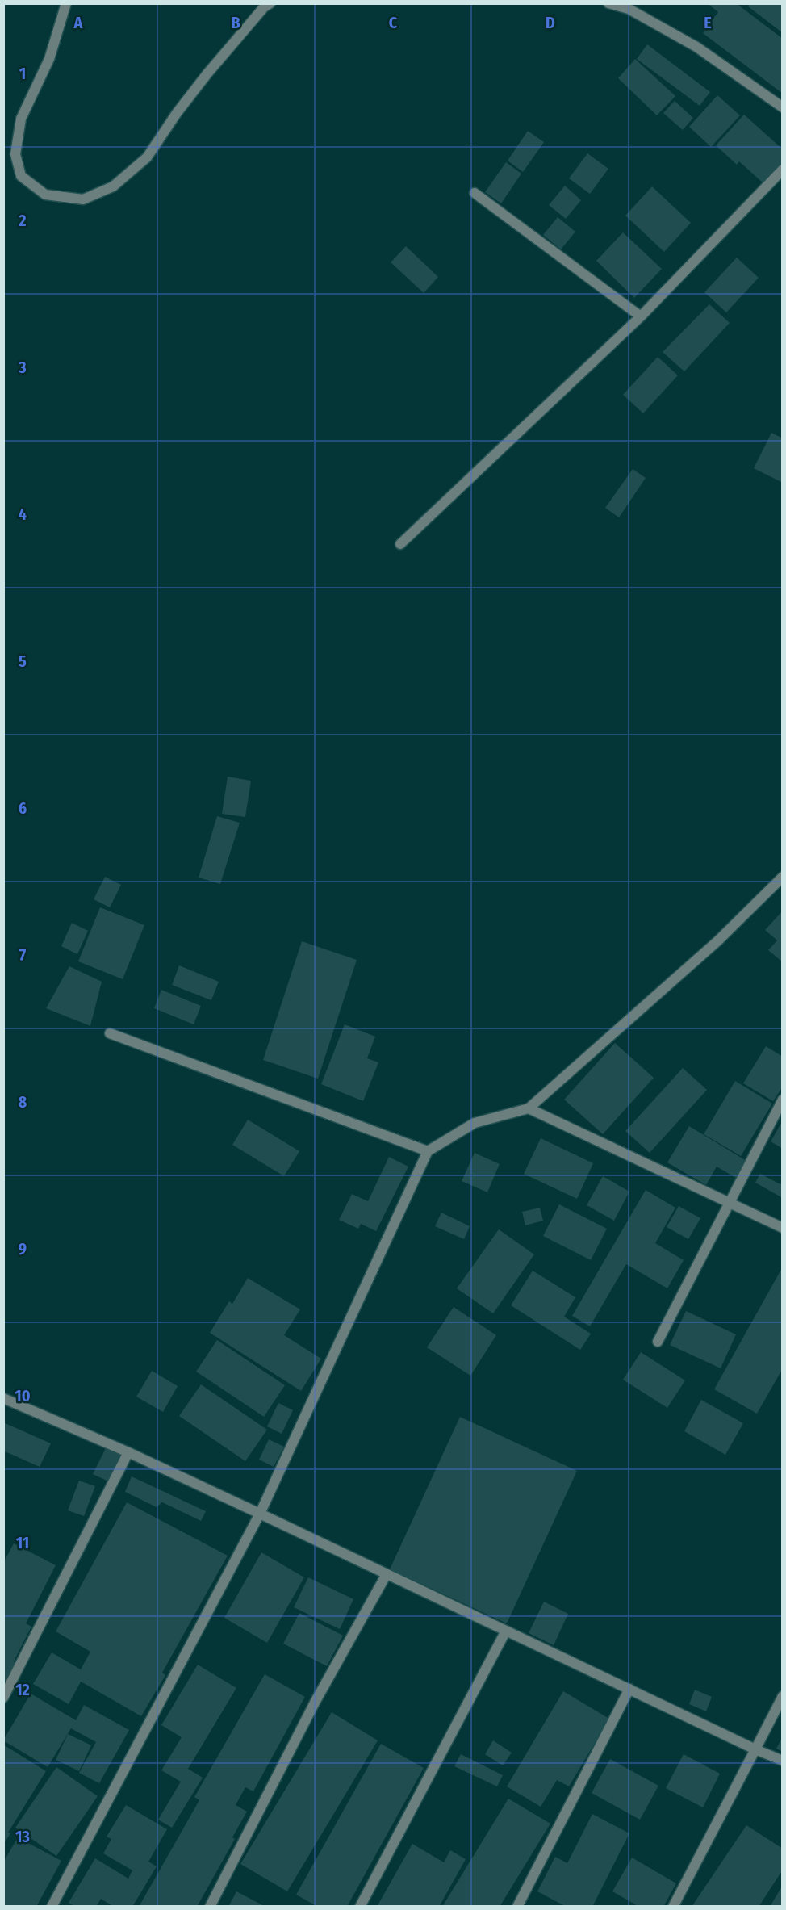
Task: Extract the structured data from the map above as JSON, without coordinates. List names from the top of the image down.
{
  "grid": {
    "columns": [
      "A",
      "B",
      "C",
      "D",
      "E"
    ],
    "rows": [
      "1",
      "2",
      "3",
      "4",
      "5",
      "6",
      "7",
      "8",
      "9",
      "10",
      "11",
      "12",
      "13"
    ]
  }
}
